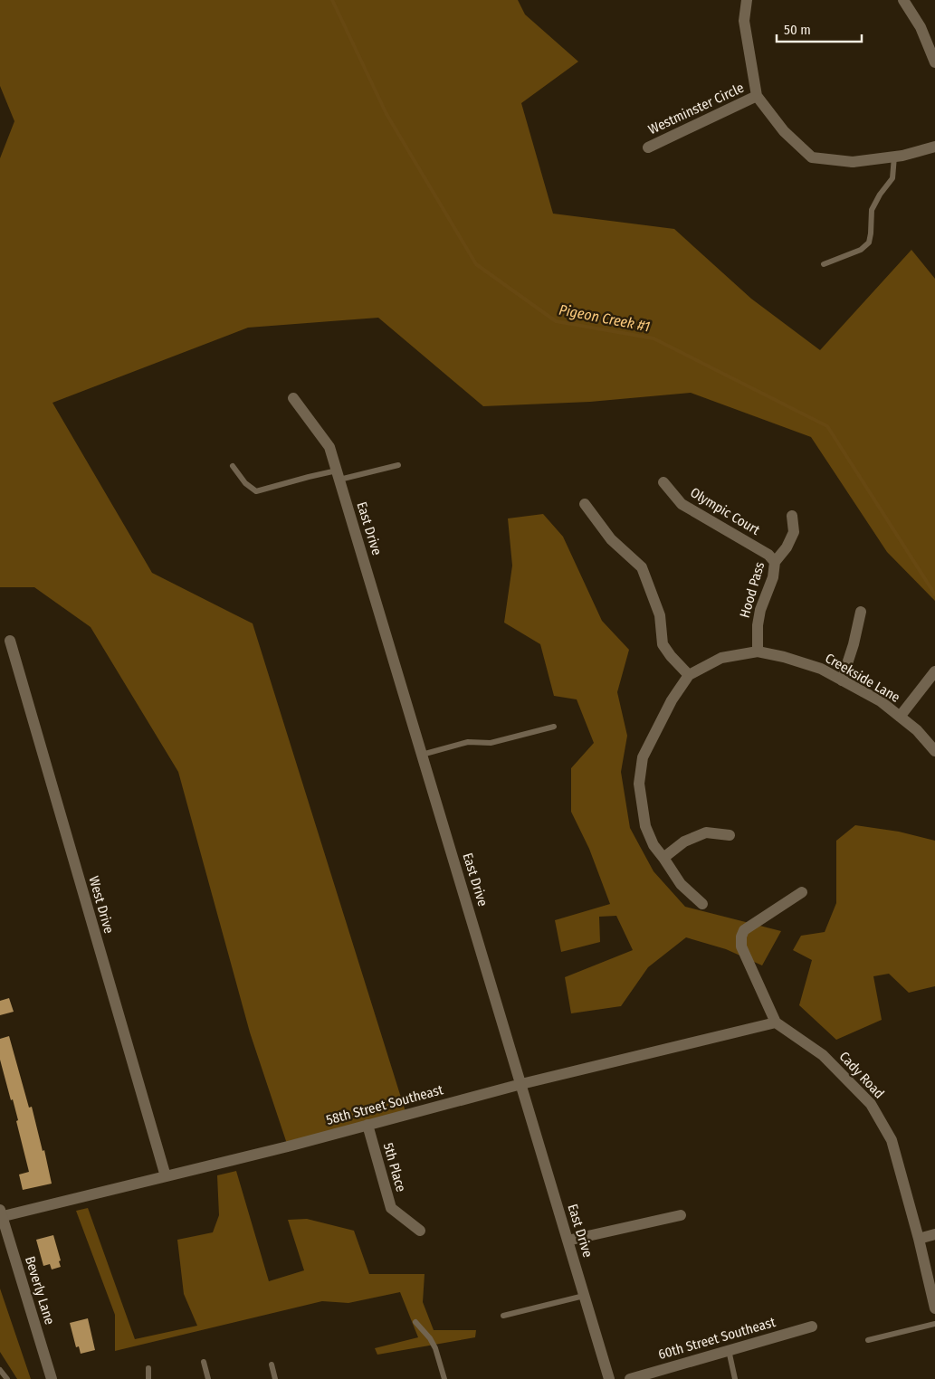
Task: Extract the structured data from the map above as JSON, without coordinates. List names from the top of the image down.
{
  "streets": {
    "street": [
      "Westminster Circle",
      "Olympic Court",
      "East Drive",
      "Hood Pass",
      "Creekside Lane",
      "West Drive",
      "Cady Road",
      "58th Street Southeast",
      "5th Place",
      "Beverly Lane",
      "60th Street Southeast"
    ]
  },
  "crossings": [
    ["Olympic Court", "Hood Pass"],
    ["East Drive", "58th Street Southeast"],
    ["Hood Pass", "Creekside Lane"],
    ["West Drive", "58th Street Southeast"],
    ["Cady Road", "58th Street Southeast"],
    ["58th Street Southeast", "5th Place"],
    ["58th Street Southeast", "Beverly Lane"]
  ],
  "water": ["Pigeon Creek #1"],
  "scale_bar": "50 m"
}
